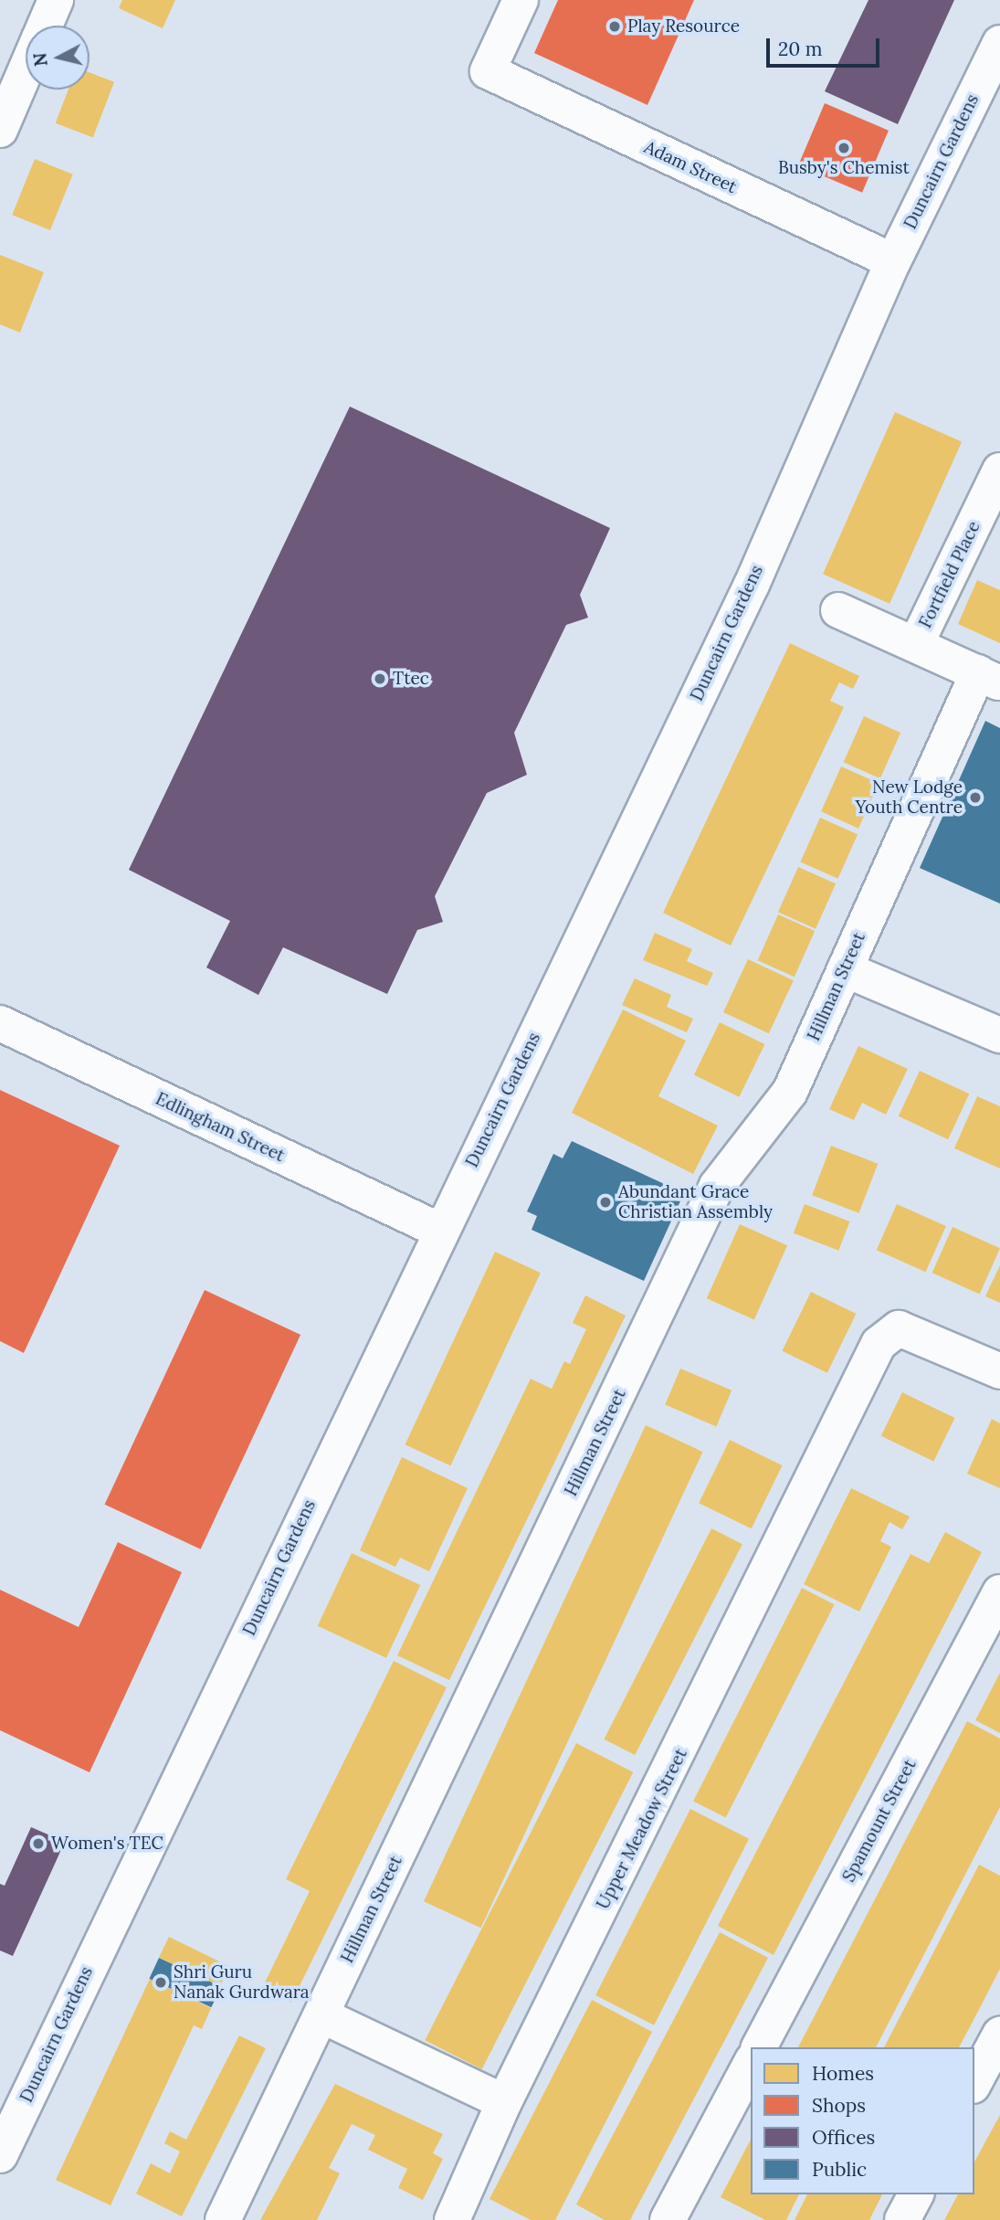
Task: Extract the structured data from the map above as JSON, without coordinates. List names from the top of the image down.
{
  "streets": {
    "street": [
      "Duncairn Gardens",
      "Adam Street",
      "Fortfield Place",
      "Hillman Street",
      "Edlingham Street",
      "Spamount Street",
      "Upper Meadow Street"
    ]
  },
  "crossings": [
    ["Duncairn Gardens", "Adam Street"],
    ["Duncairn Gardens", "Edlingham Street"]
  ],
  "places": [
    "Play Resource",
    "Busby's Chemist",
    "Ttec",
    "New Lodge Youth Centre",
    "Abundant Grace Christian Assembly",
    "Women's TEC",
    "Shri Guru Nanak Gurdwara"
  ],
  "legend": [
    "Homes",
    "Shops",
    "Offices",
    "Public"
  ],
  "scale_bar": "20 m",
  "north": "left"
}
